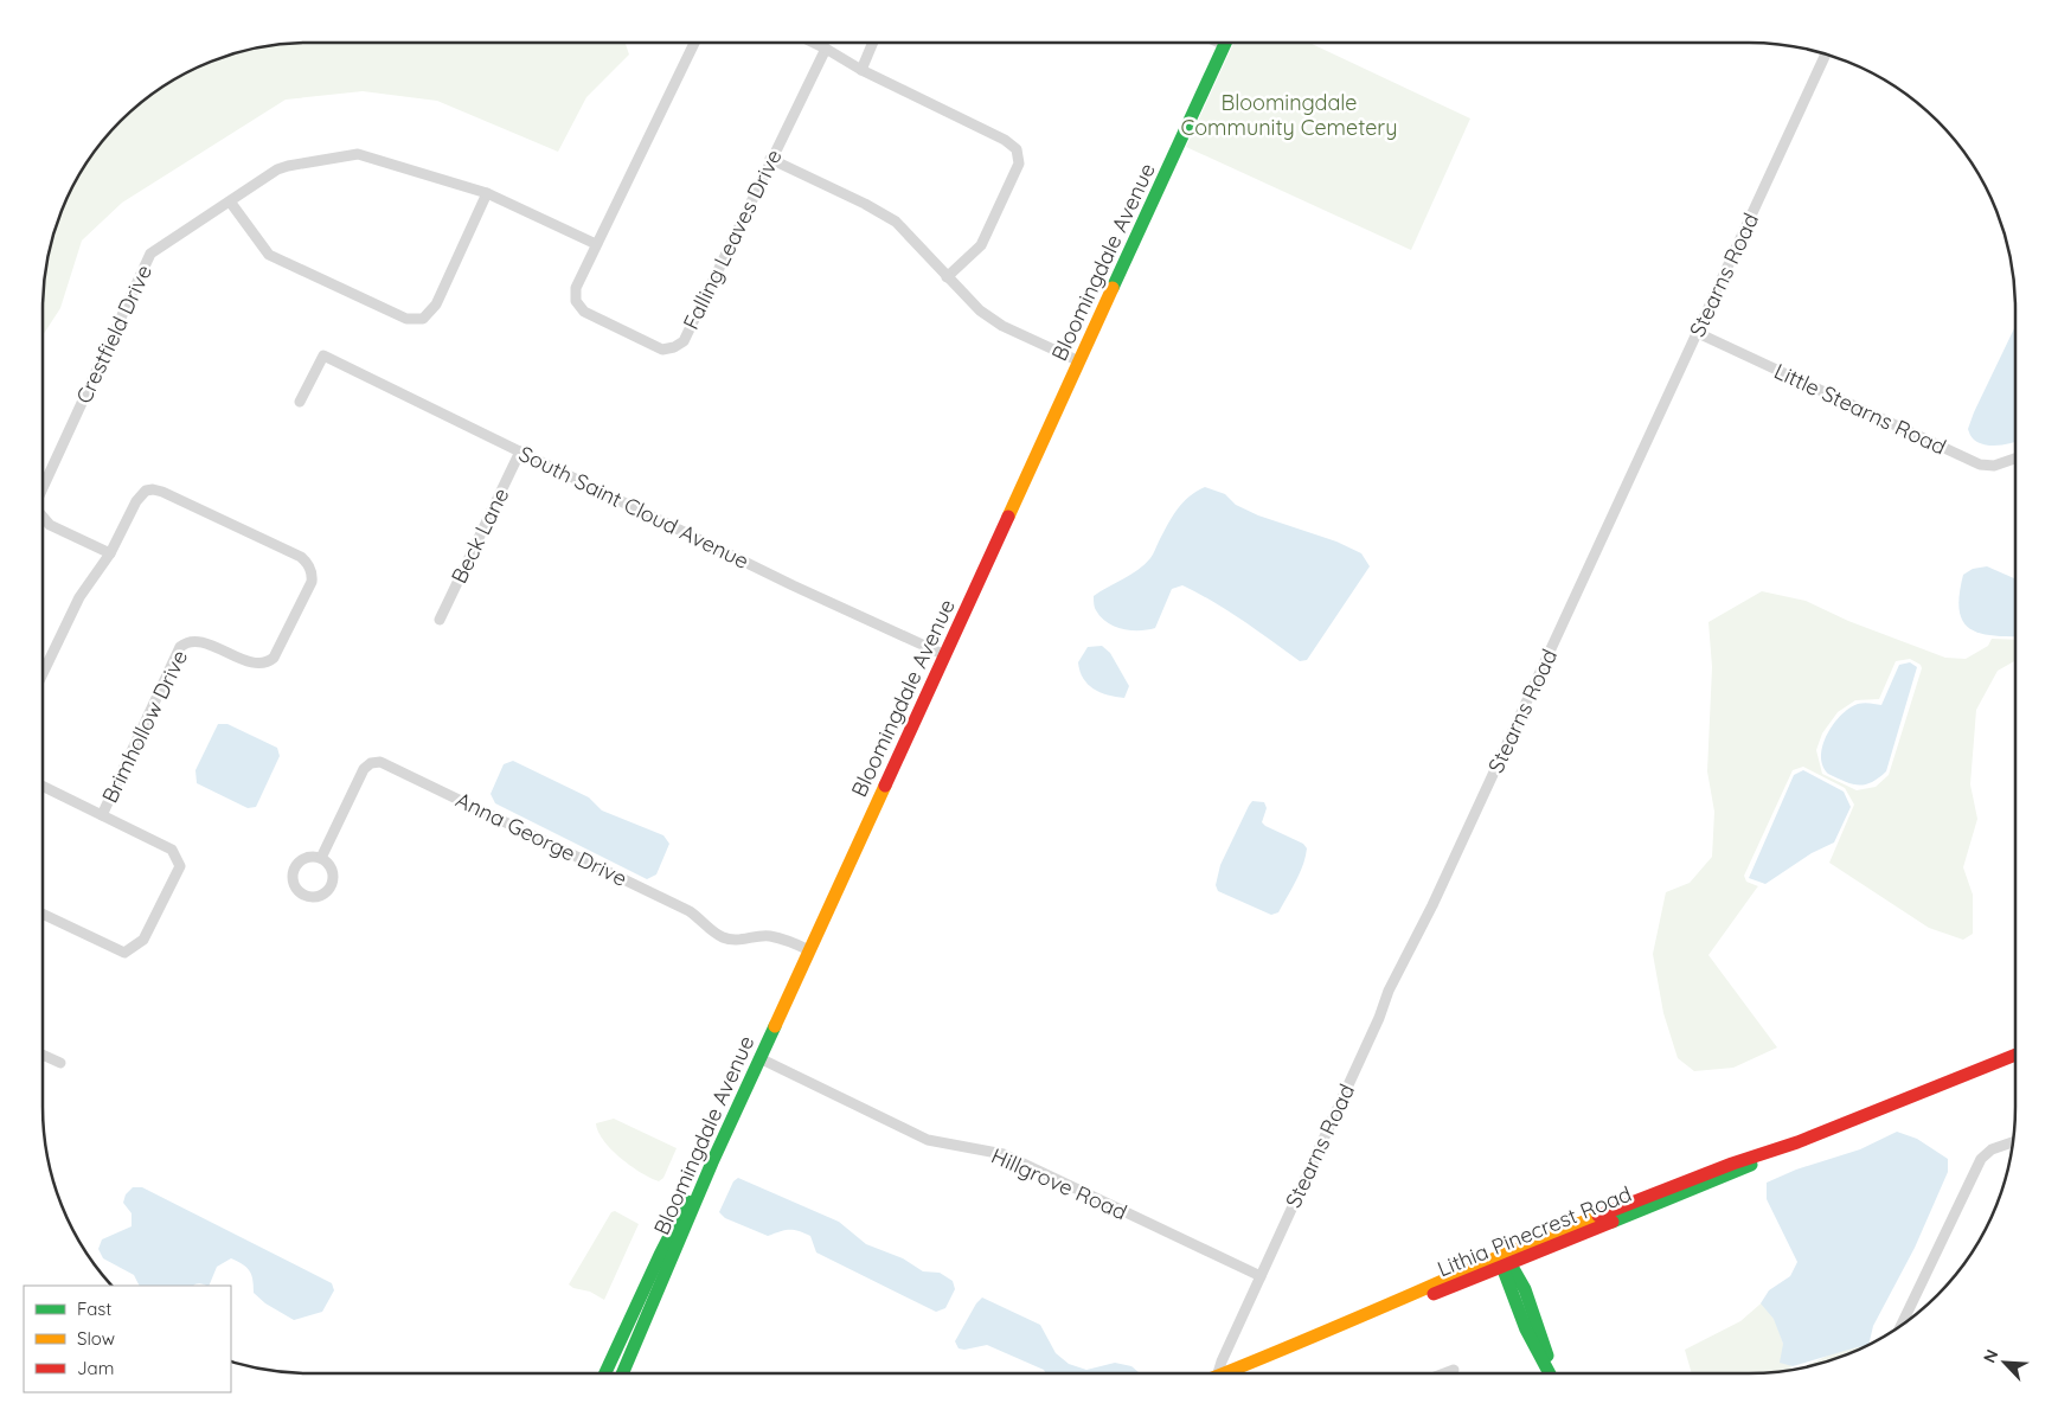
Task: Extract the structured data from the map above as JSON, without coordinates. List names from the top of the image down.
{
  "streets": {
    "main road": ["Bloomingdale Avenue", "Lithia Pinecrest Road"],
    "street": [
      "Falling Leaves Drive",
      "Stearns Road",
      "Crestfield Drive",
      "Little Stearns Road",
      "South Saint Cloud Avenue",
      "Beck Lane",
      "Brimhollow Drive",
      "Anna George Drive",
      "Hillgrove Road"
    ]
  },
  "crossings": [
    ["Falling Leaves Drive", "Crestfield Drive"],
    ["Bloomingdale Avenue", "South Saint Cloud Avenue"],
    ["Bloomingdale Avenue", "Anna George Drive"],
    ["Bloomingdale Avenue", "Hillgrove Road"],
    ["Stearns Road", "Little Stearns Road"],
    ["Stearns Road", "Hillgrove Road"],
    ["Crestfield Drive", "Brimhollow Drive"],
    ["South Saint Cloud Avenue", "Beck Lane"]
  ],
  "parks": ["Bloomingdale Community Cemetery"],
  "legend": ["Fast", "Slow", "Jam"],
  "north": "top left"
}
